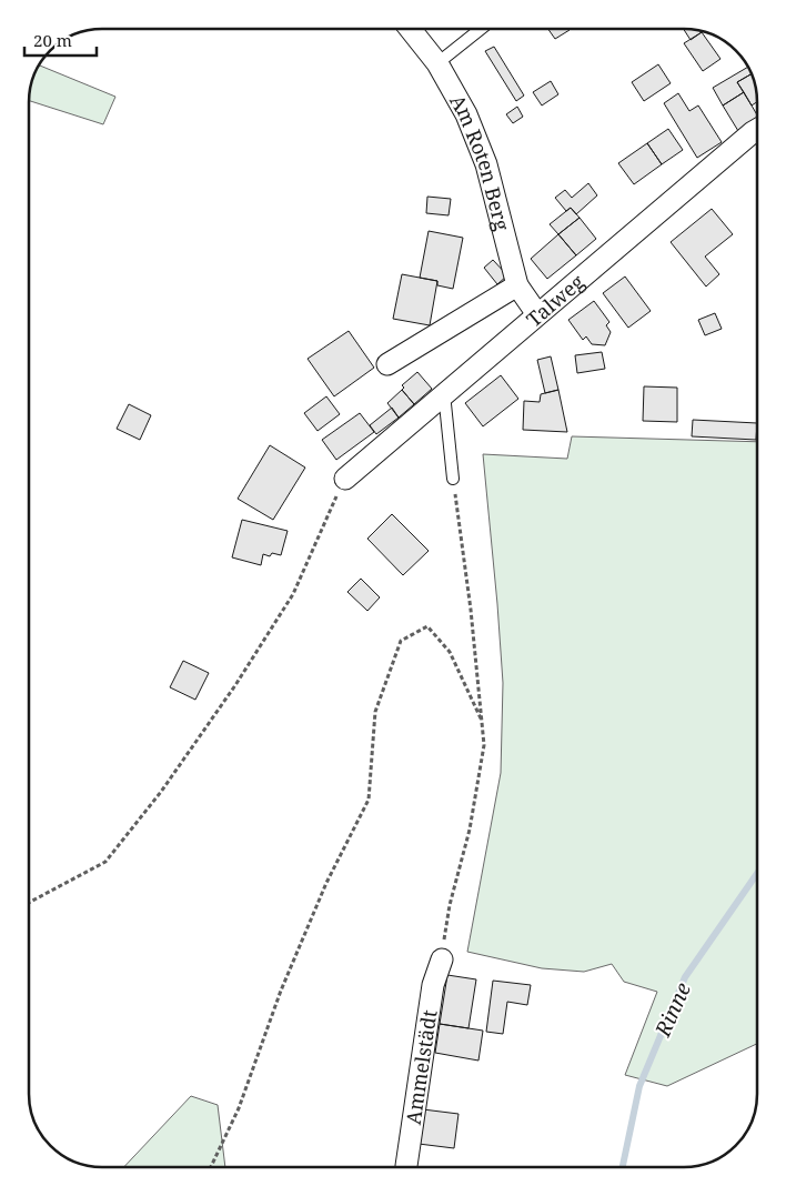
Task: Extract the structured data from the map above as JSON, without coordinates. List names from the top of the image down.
{
  "streets": {
    "street": ["Am Roten Berg", "Talweg", "Ammelstädt"]
  },
  "crossings": [
    ["Am Roten Berg", "Talweg"]
  ],
  "water": ["Rinne"],
  "scale_bar": "20 m"
}
